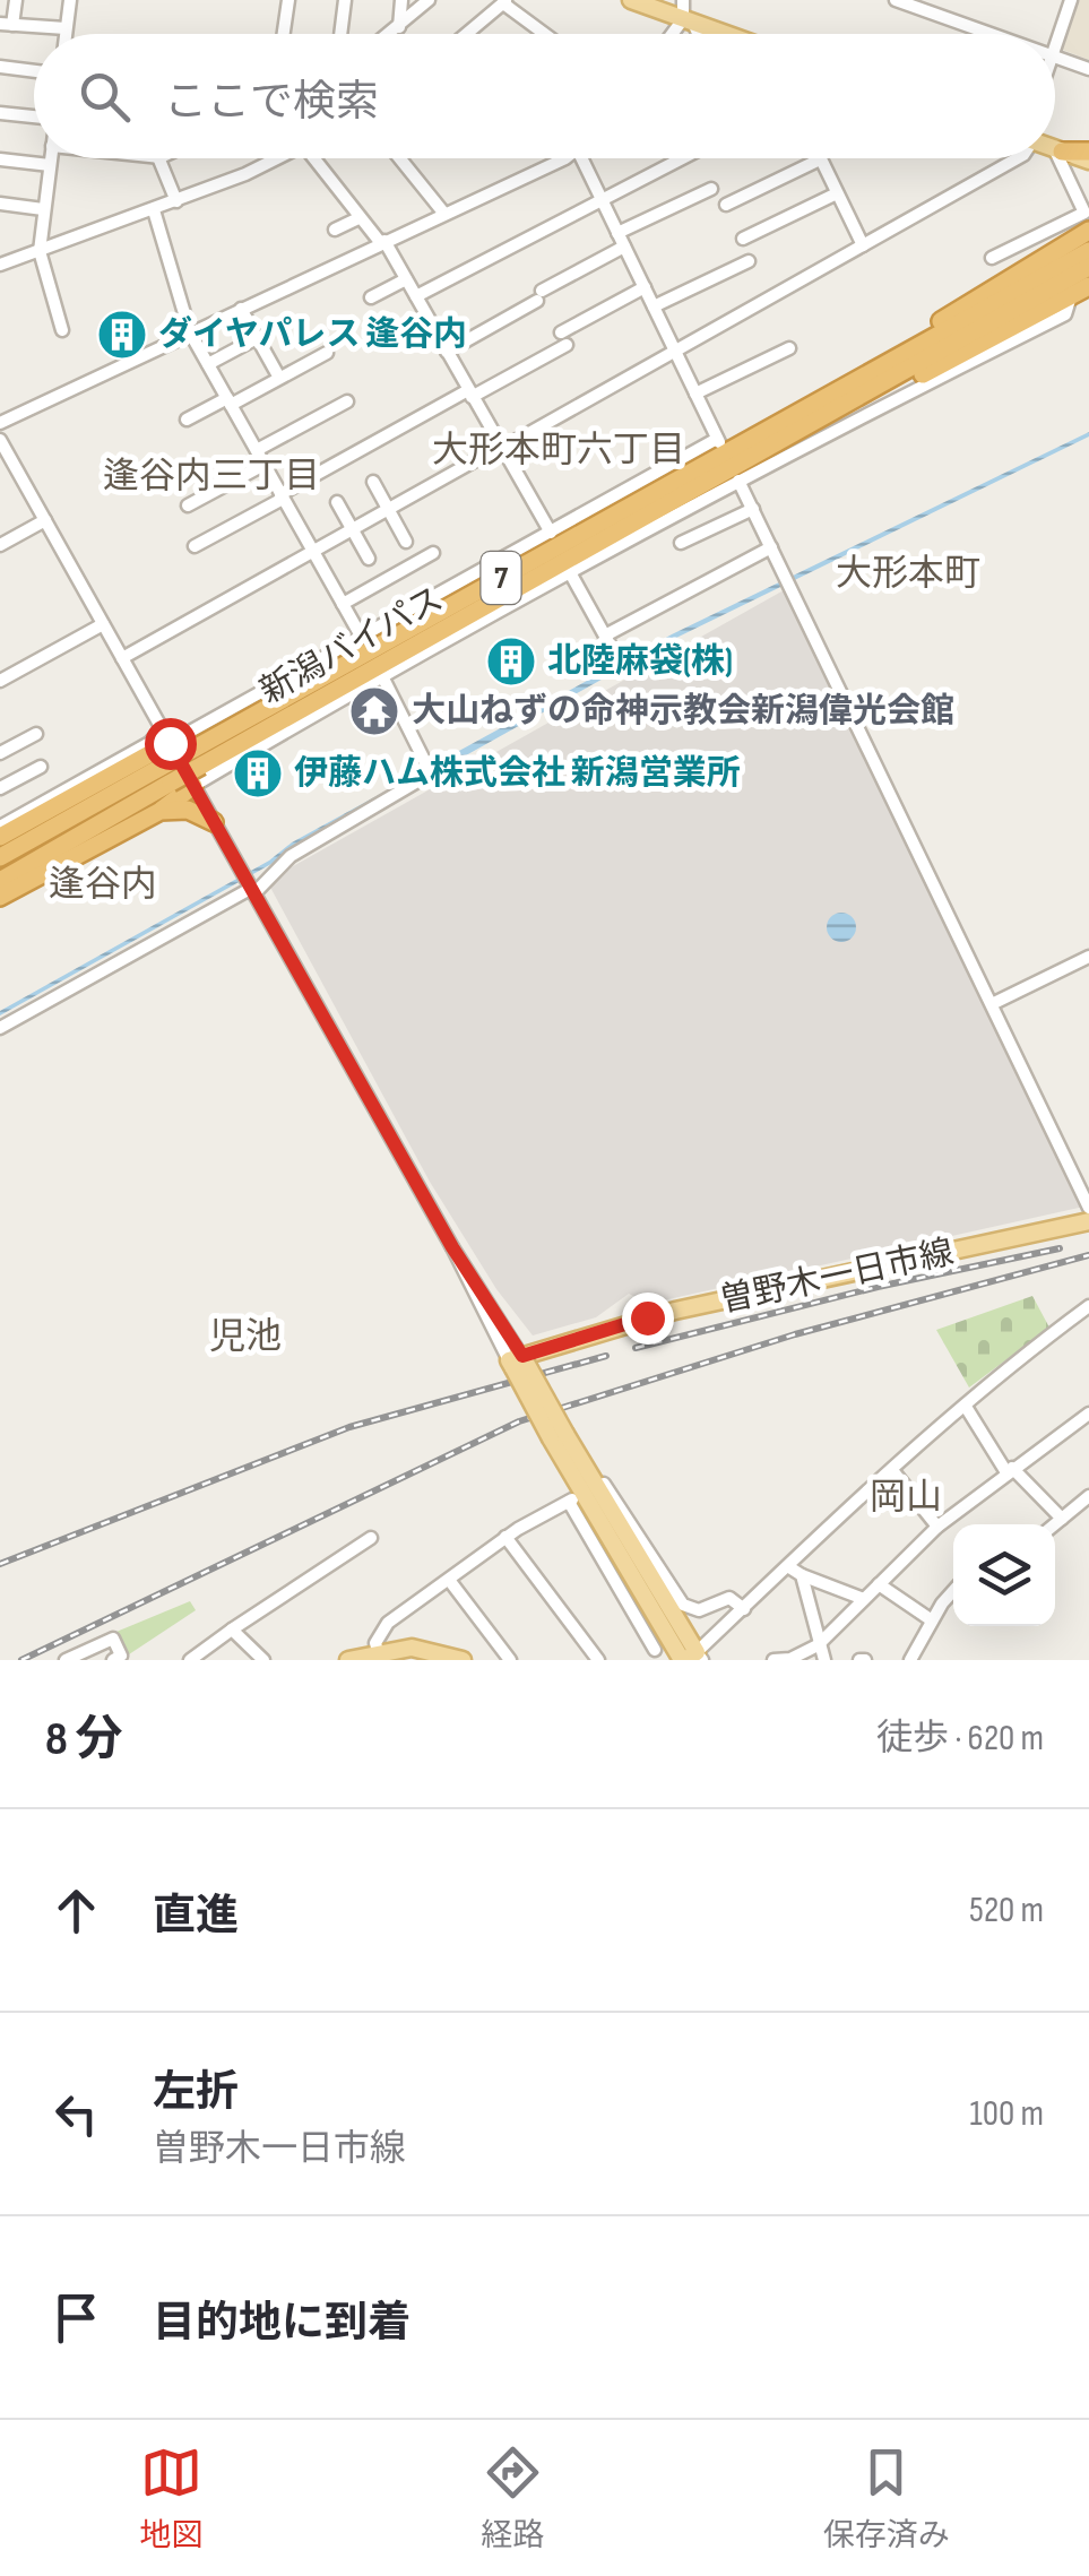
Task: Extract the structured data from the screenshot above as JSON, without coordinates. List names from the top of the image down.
{
  "streets": {
    "highway": ["7", "新潟バイパス"],
    "main road": ["曽野木一日市線"]
  },
  "districts": [
    "大形本町六丁目",
    "逢谷内三丁目",
    "大形本町",
    "逢谷内",
    "児池",
    "岡山"
  ],
  "places": {
    "building": ["ダイヤパレス 逢谷内", "北陸麻袋(株)", "伊藤ハム株式会社 新潟営業所"],
    "temple": ["大山ねずの命神示教会新潟偉光会館"]
  },
  "page": {
    "search": "ここで検索",
    "heading": ["8 分", "徒歩 · 620 m"],
    "list": [
      ["直進", "520 m"],
      ["左折", "曽野木一日市線", "100 m"],
      "目的地に到着"
    ],
    "nav": ["地図", "経路", "保存済み"]
  }
}
